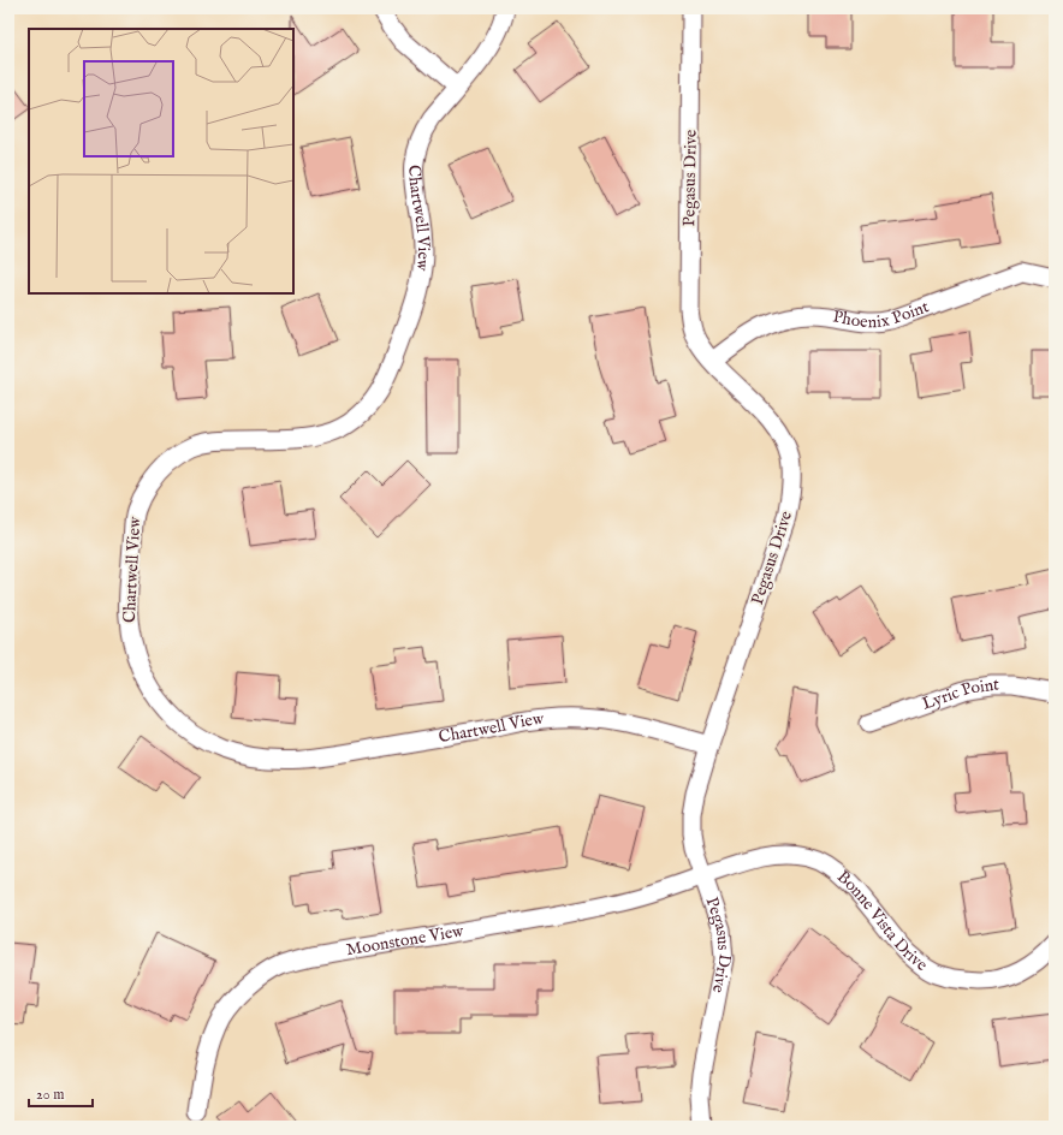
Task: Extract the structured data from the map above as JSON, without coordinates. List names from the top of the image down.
{
  "streets": {
    "street": [
      "Pegasus Drive",
      "Chartwell View",
      "Phoenix Point",
      "Lyric Point",
      "Bonne Vista Drive",
      "Moonstone View"
    ]
  },
  "crossings": [
    ["Pegasus Drive", "Chartwell View"],
    ["Pegasus Drive", "Phoenix Point"],
    ["Pegasus Drive", "Bonne Vista Drive"],
    ["Pegasus Drive", "Moonstone View"],
    ["Bonne Vista Drive", "Moonstone View"]
  ],
  "scale_bar": "20 m"
}
